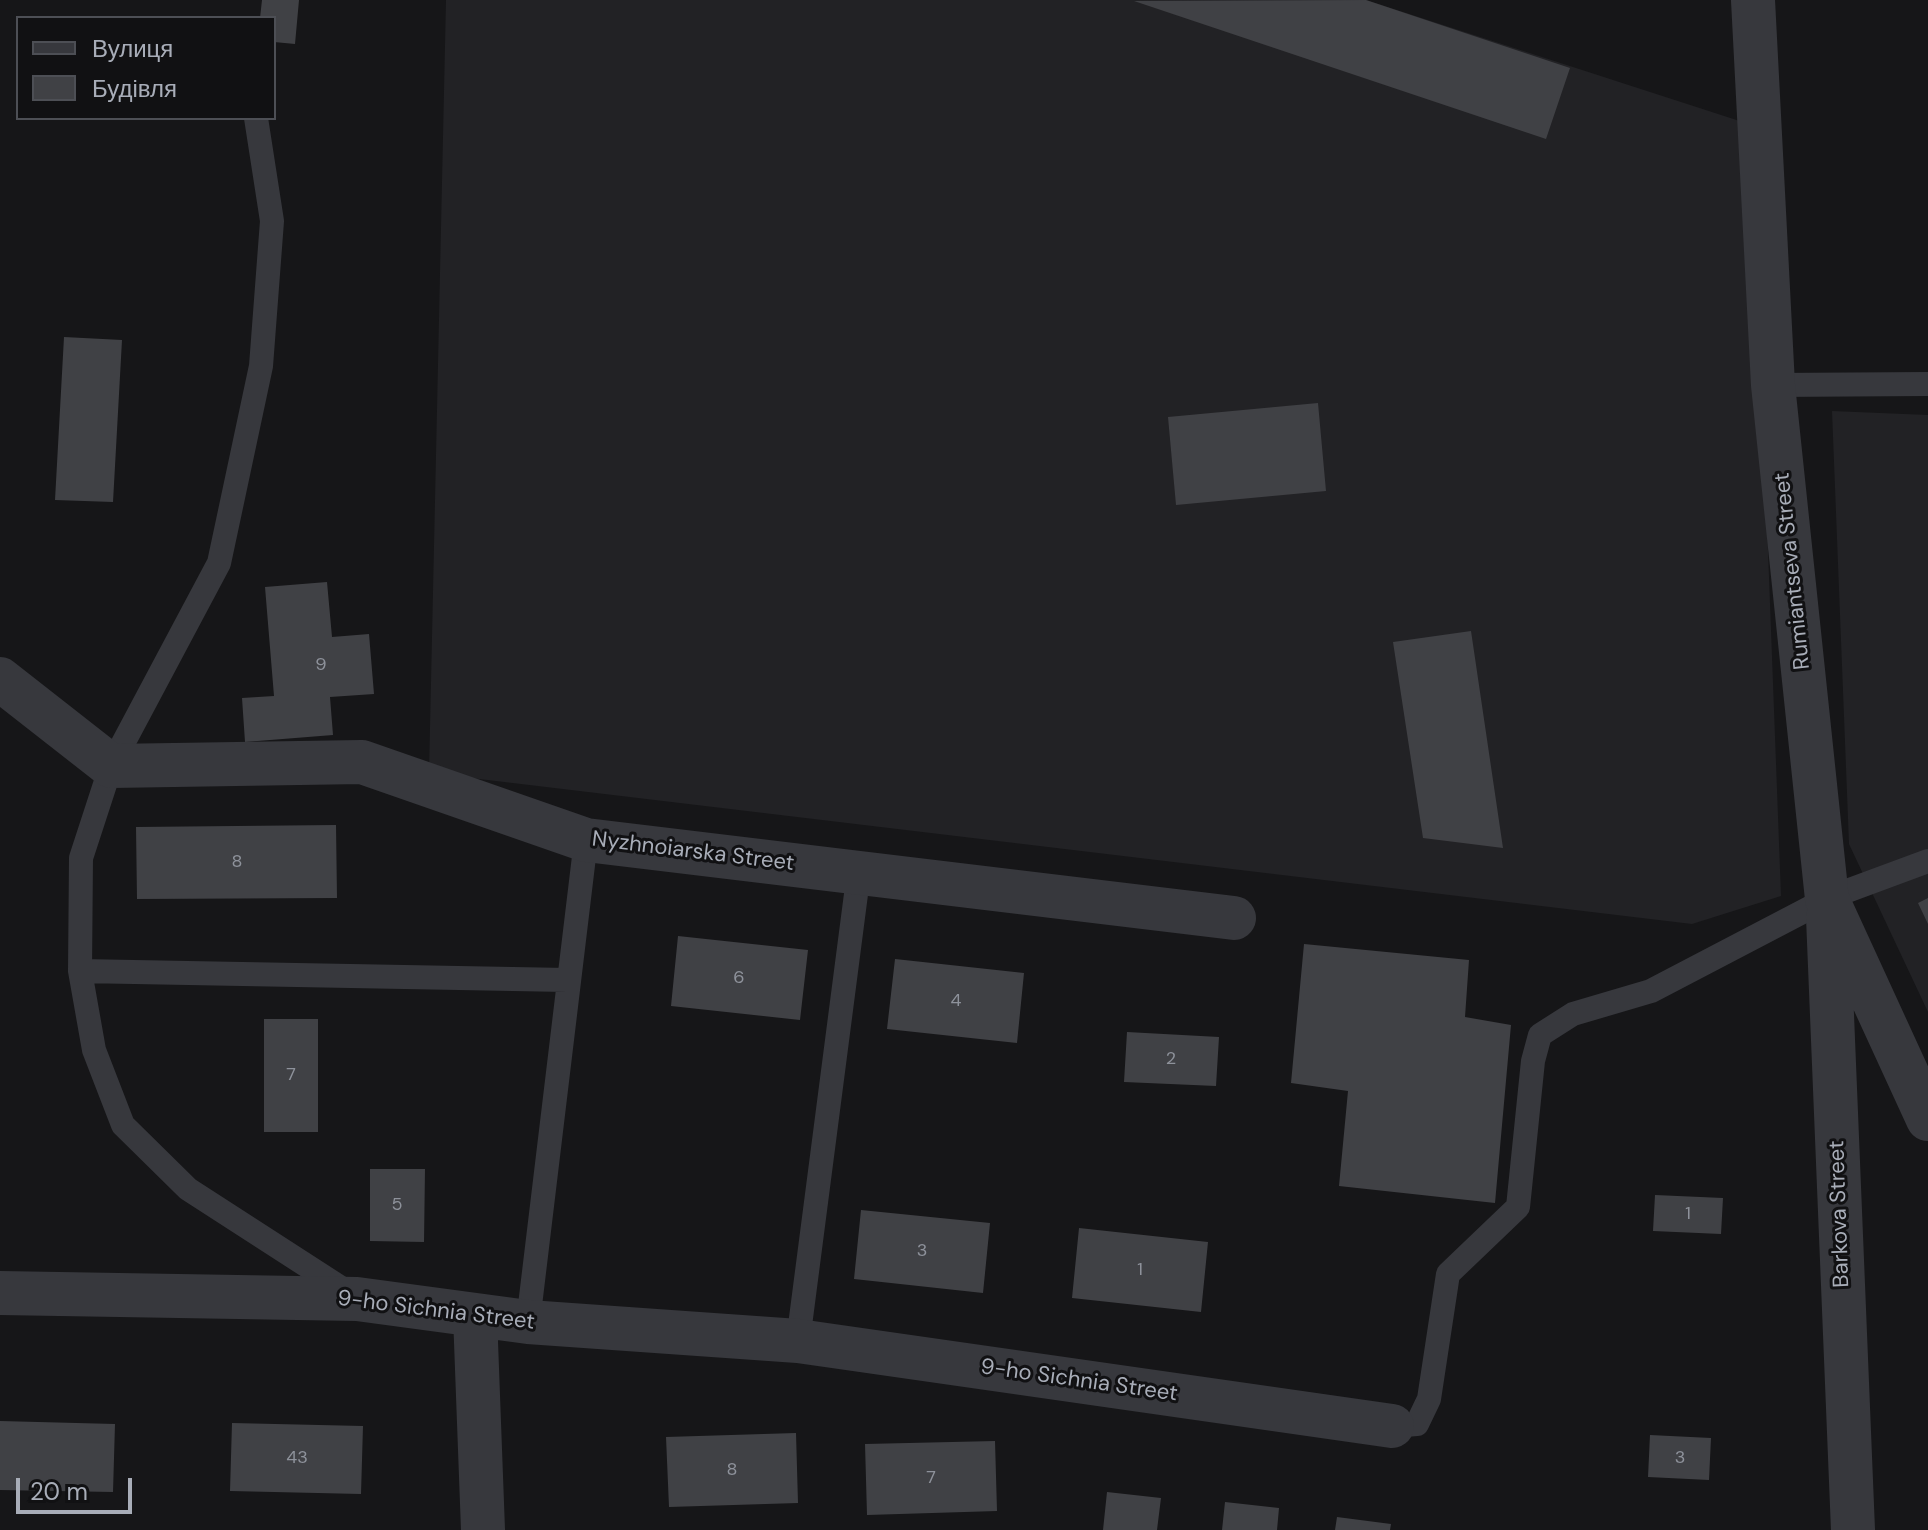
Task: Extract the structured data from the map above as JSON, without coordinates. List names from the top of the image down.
{
  "streets": {
    "street": [
      "Rumiantseva Street",
      "Nyzhnoiarska Street",
      "Barkova Street",
      "9-ho Sichnia Street"
    ]
  },
  "crossings": [
    ["Rumiantseva Street", "Barkova Street"],
    ["Rumiantseva Street", "9-ho Sichnia Street"],
    ["Barkova Street", "9-ho Sichnia Street"]
  ],
  "house_numbers": [
    "9",
    "8",
    "6",
    "4",
    "2",
    "7",
    "5",
    "1",
    "3",
    "1",
    "43",
    "3",
    "8",
    "7"
  ],
  "legend": ["Вулиця", "Будівля"],
  "scale_bar": "20 m"
}
